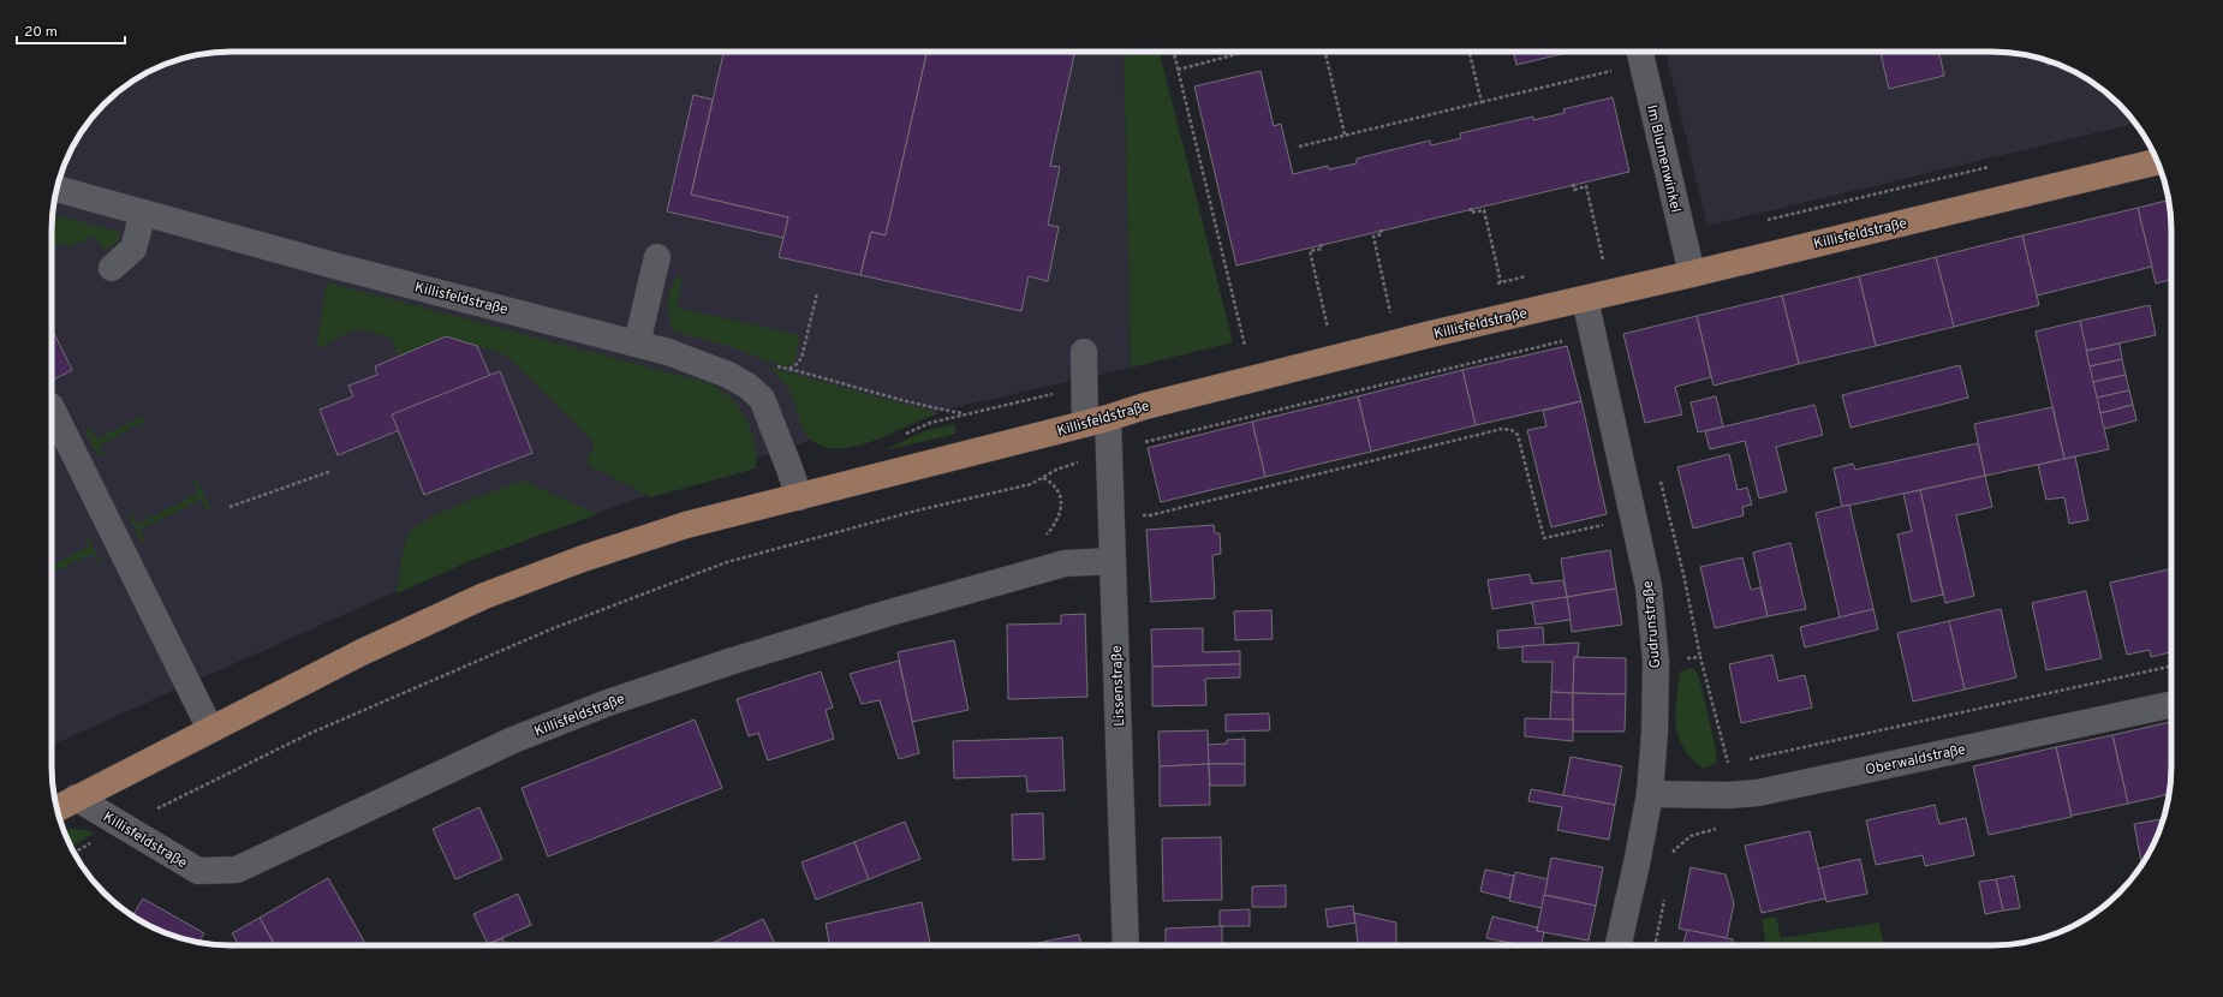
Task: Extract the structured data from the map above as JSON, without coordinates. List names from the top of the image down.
{
  "streets": {
    "main road": ["Killisfeldstraße"],
    "street": [
      "Im Blumenwinkel",
      "Gudrunstraße",
      "Lissenstraße",
      "Oberwaldstraße"
    ]
  },
  "crossings": [
    ["Im Blumenwinkel", "Killisfeldstraße"],
    ["Killisfeldstraße", "Gudrunstraße"],
    ["Killisfeldstraße", "Lissenstraße"],
    ["Gudrunstraße", "Oberwaldstraße"]
  ],
  "scale_bar": "20 m"
}
